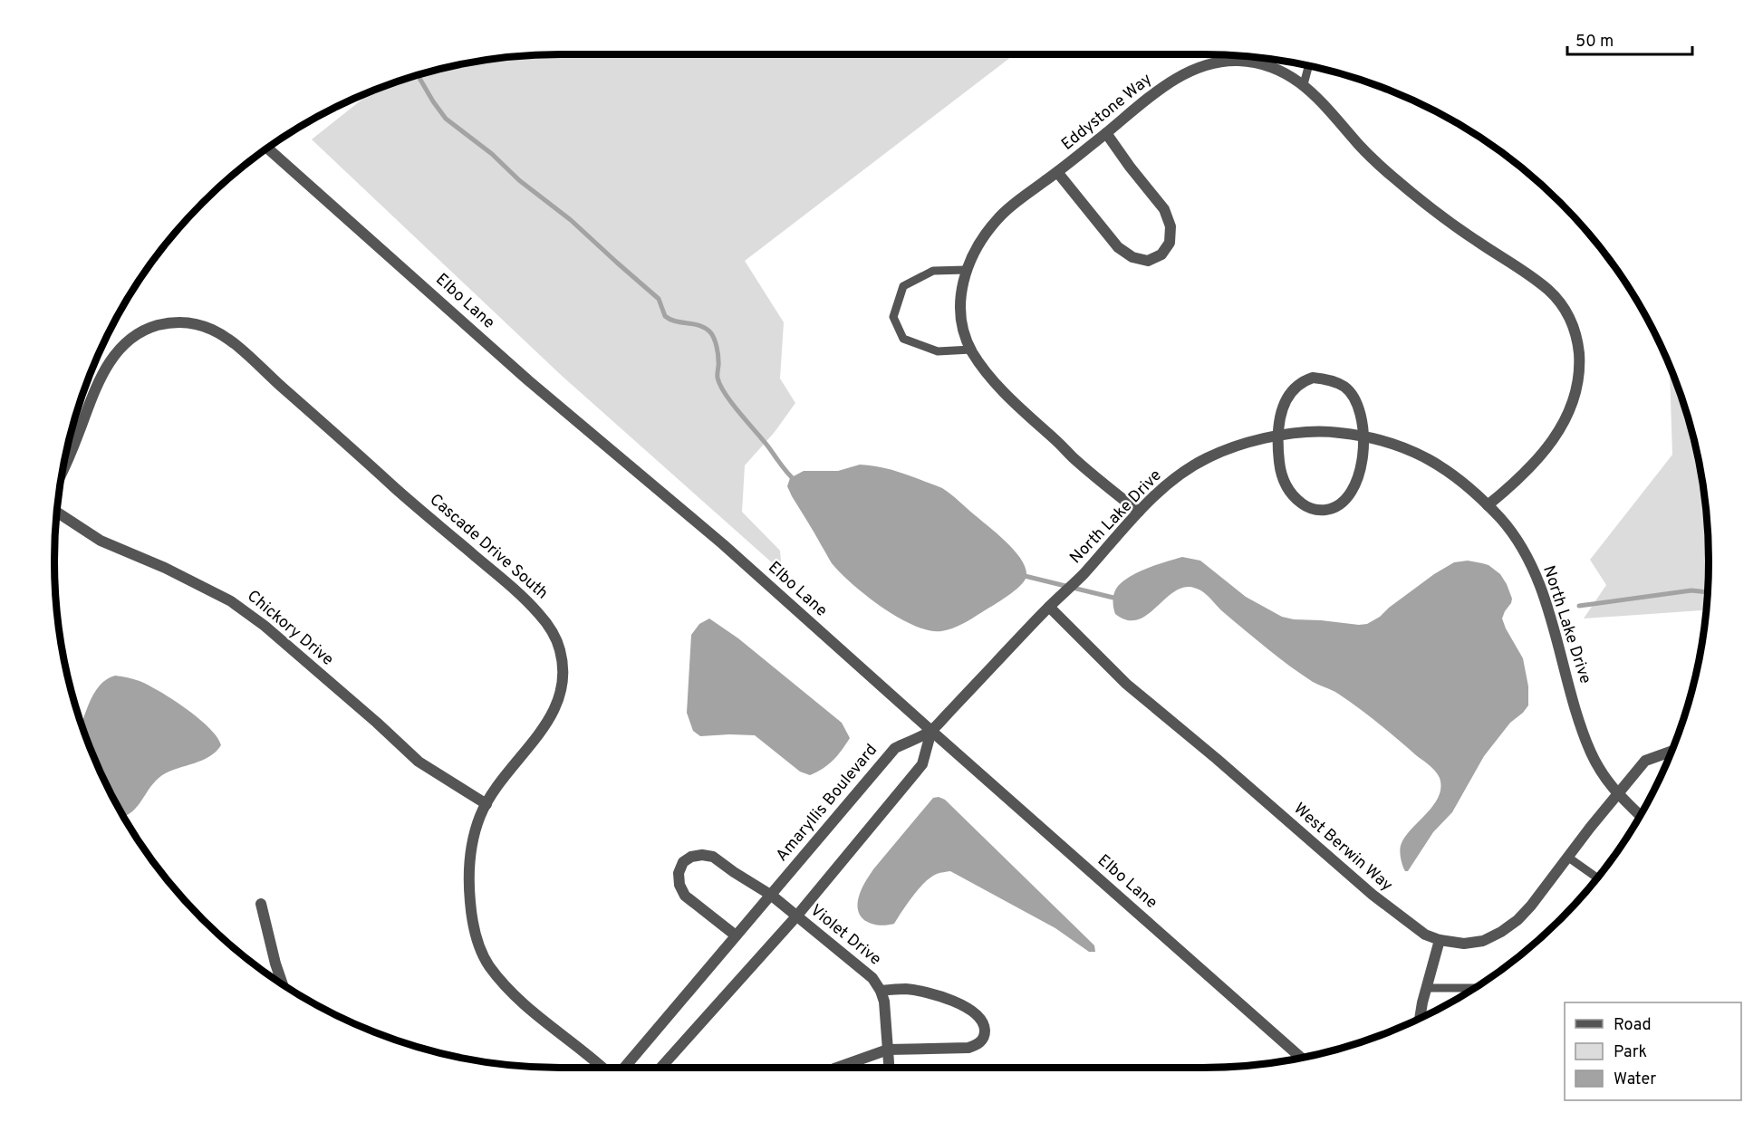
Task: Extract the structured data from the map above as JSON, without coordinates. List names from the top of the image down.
{
  "streets": {
    "street": [
      "Eddystone Way",
      "Elbo Lane",
      "North Lake Drive",
      "Cascade Drive South",
      "Chickory Drive",
      "Amaryllis Boulevard",
      "West Berwin Way",
      "Violet Drive"
    ]
  },
  "crossings": [
    ["Eddystone Way", "North Lake Drive"],
    ["Elbo Lane", "North Lake Drive"],
    ["Elbo Lane", "Amaryllis Boulevard"],
    ["North Lake Drive", "Amaryllis Boulevard"],
    ["North Lake Drive", "West Berwin Way"],
    ["Cascade Drive South", "Chickory Drive"],
    ["Amaryllis Boulevard", "Violet Drive"]
  ],
  "legend": ["Road", "Park", "Water"],
  "scale_bar": "50 m"
}
